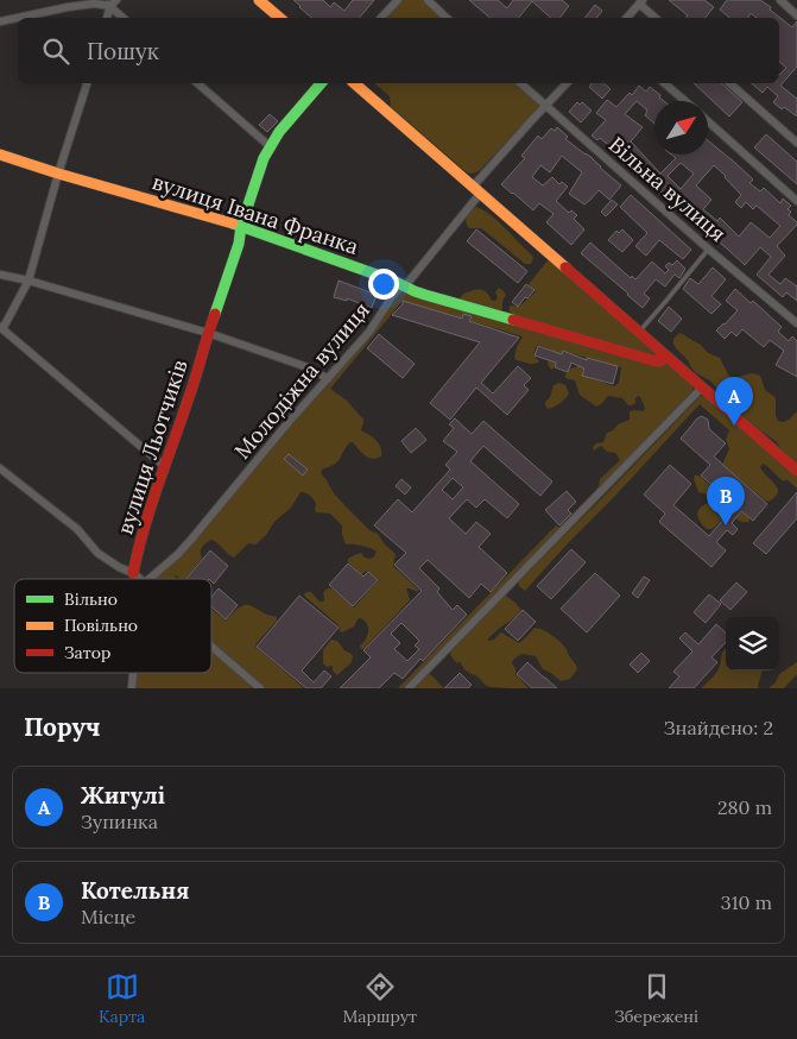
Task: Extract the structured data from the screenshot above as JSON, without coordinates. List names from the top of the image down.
{
  "streets": {
    "street": [
      "Вільна вулиця",
      "вулиця Івана Франка",
      "Молодіжна вулиця",
      "вулиця Льотчиків"
    ]
  },
  "crossings": [
    ["Вільна вулиця", "Молодіжна вулиця"],
    ["вулиця Івана Франка", "Молодіжна вулиця"],
    ["вулиця Івана Франка", "вулиця Льотчиків"]
  ],
  "legend": ["Вільно", "Повільно", "Затор"],
  "north": "top right",
  "page": {
    "search": "Пошук",
    "pins": ["A", "B"],
    "heading": ["Поруч", "Знайдено: 2"],
    "list": [
      {
        "mark": "A",
        "name": "Жигулі",
        "note": "Зупинка",
        "value": "280 m"
      },
      {
        "mark": "B",
        "name": "Котельня",
        "note": "Місце",
        "value": "310 m"
      }
    ],
    "nav": ["Карта", "Маршрут", "Збережені"]
  }
}
